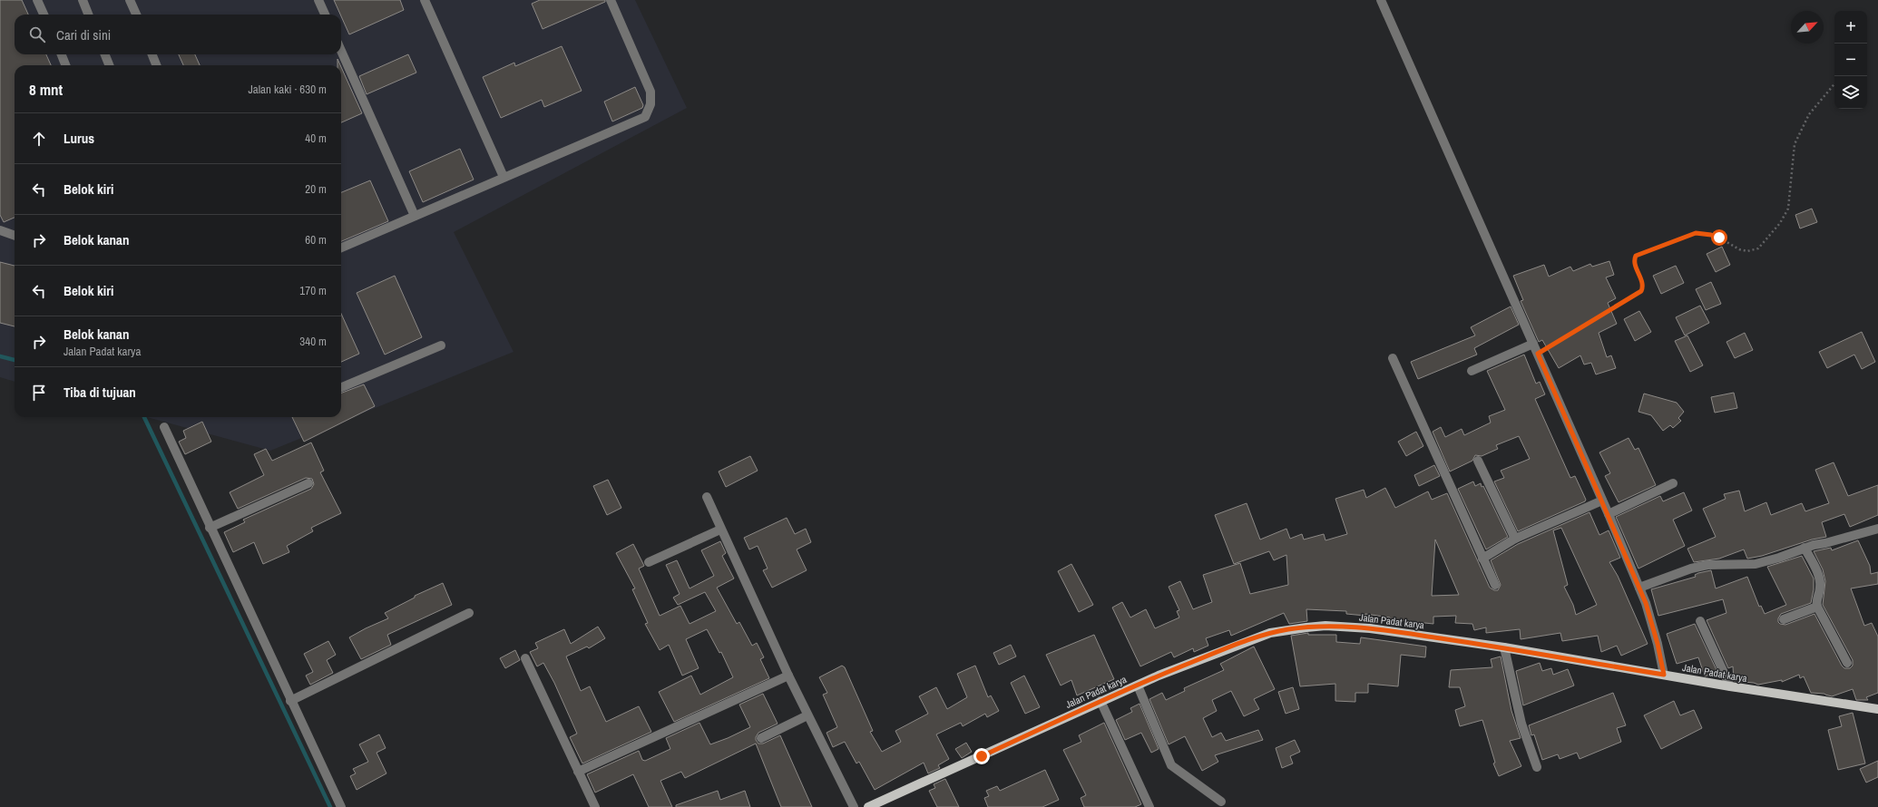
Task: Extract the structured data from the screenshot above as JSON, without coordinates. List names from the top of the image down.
{
  "streets": {
    "main road": ["Jalan Padat karya"]
  },
  "north": "top right",
  "page": {
    "map_buttons": ["+", "−"],
    "search": "Cari di sini",
    "heading": ["8 mnt", "Jalan kaki · 630 m"],
    "list": [
      ["Lurus", "40 m"],
      ["Belok kiri", "20 m"],
      ["Belok kanan", "60 m"],
      ["Belok kiri", "170 m"],
      ["Belok kanan", "Jalan Padat karya", "340 m"],
      "Tiba di tujuan"
    ]
  }
}
